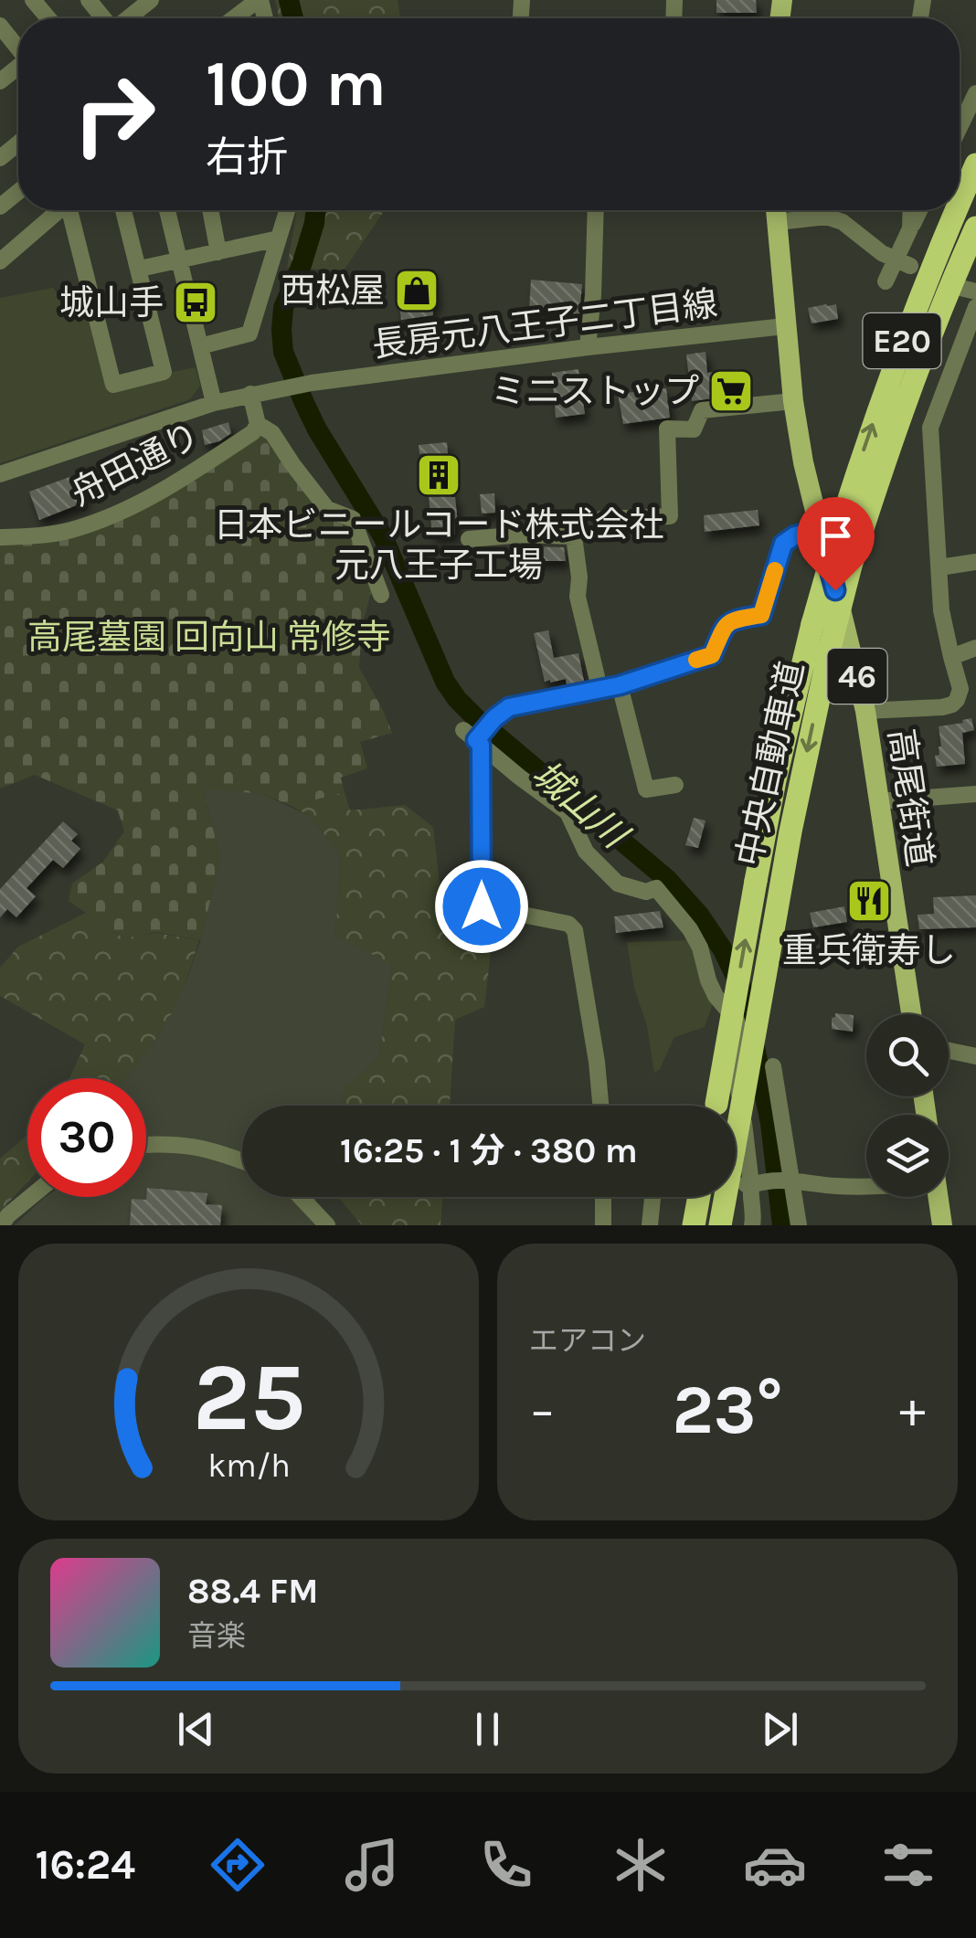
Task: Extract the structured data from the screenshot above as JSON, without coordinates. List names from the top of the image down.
{
  "streets": {
    "highway": ["E20", "中央自動車道"],
    "main road": ["46", "高尾街道"],
    "street": ["長房元八王子二丁目線", "舟田通り"]
  },
  "crossings": [
    ["長房元八王子二丁目線", "高尾街道"],
    ["中央自動車道", "高尾街道"]
  ],
  "water": ["城山川"],
  "parks": ["高尾墓園 回向山 常修寺"],
  "places": {
    "shop": ["西松屋"],
    "bus stop": ["城山手"],
    "supermarket": ["ミニストップ"],
    "building": ["日本ビニールコード株式会社 元八王子工場"],
    "restaurant": ["重兵衛寿し"]
  },
  "page": {
    "turn": ["100 m", "右折"],
    "limit": "30",
    "trip": "16:25 · 1 分 · 380 m",
    "tile": "エアコン",
    "heat": ["−", "23°", "+"],
    "song": ["88.4 FM", "音楽"],
    "tabs": "16:24",
    "gauge": ["25", "km/h"]
  }
}
